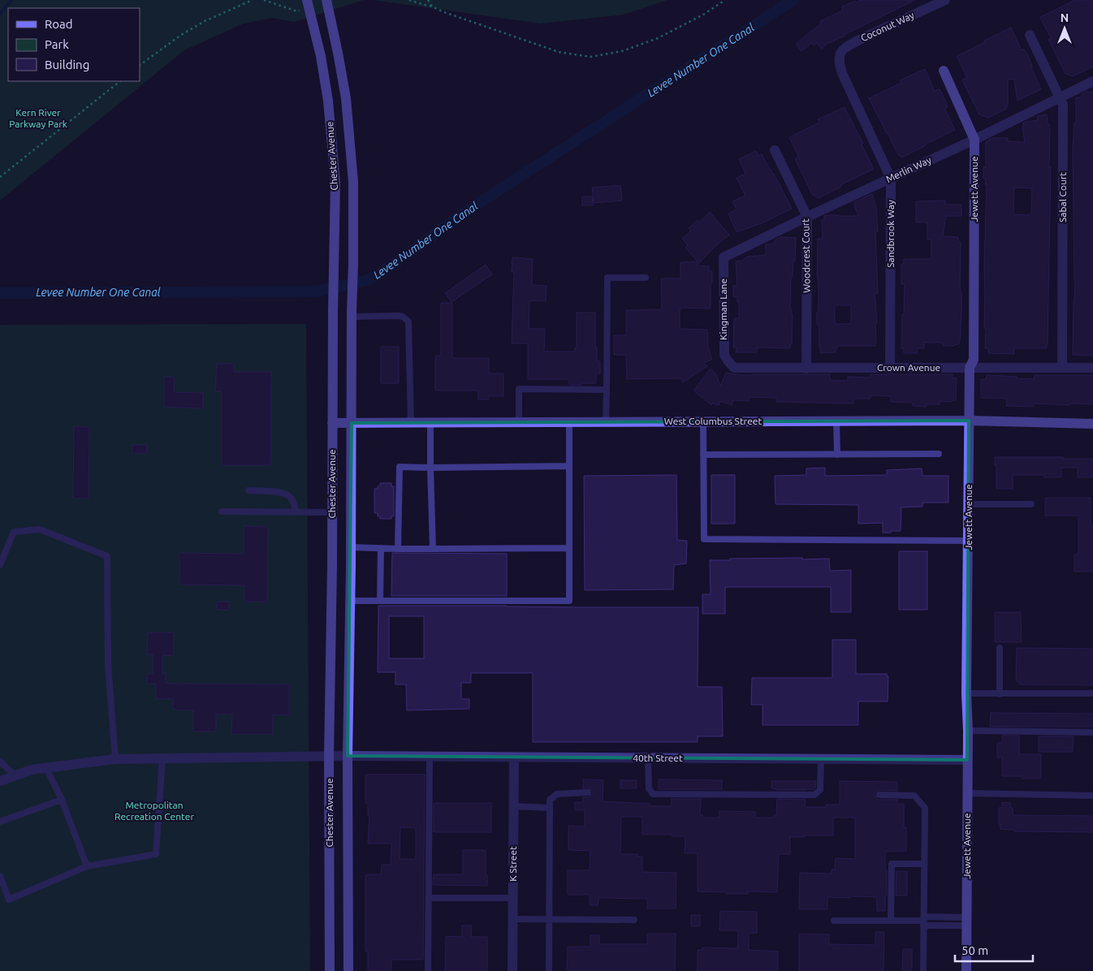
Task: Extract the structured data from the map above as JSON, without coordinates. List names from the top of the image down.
{
  "streets": {
    "main road": ["Chester Avenue", "Jewett Avenue", "West Columbus Street"],
    "street": [
      "Coconut Way",
      "Merlin Way",
      "Sabal Court",
      "Sandbrook Way",
      "Woodcrest Court",
      "Kingman Lane",
      "Crown Avenue",
      "40th Street",
      "K Street"
    ]
  },
  "crossings": [
    ["Coconut Way", "Sandbrook Way"],
    ["Chester Avenue", "West Columbus Street"],
    ["Chester Avenue", "40th Street"],
    ["Merlin Way", "Jewett Avenue"],
    ["Merlin Way", "Sabal Court"],
    ["Merlin Way", "Sandbrook Way"],
    ["Merlin Way", "Woodcrest Court"],
    ["Merlin Way", "Kingman Lane"],
    ["Jewett Avenue", "Crown Avenue"],
    ["Jewett Avenue", "West Columbus Street"],
    ["Jewett Avenue", "40th Street"],
    ["Sabal Court", "Crown Avenue"],
    ["Sandbrook Way", "Crown Avenue"],
    ["Woodcrest Court", "Crown Avenue"],
    ["Kingman Lane", "Crown Avenue"],
    ["40th Street", "K Street"]
  ],
  "water": ["Levee Number One Canal"],
  "parks": ["Kern River Parkway Park", "Metropolitan Recreation Center"],
  "legend": ["Road", "Park", "Building"],
  "scale_bar": "50 m",
  "north": "top"
}
